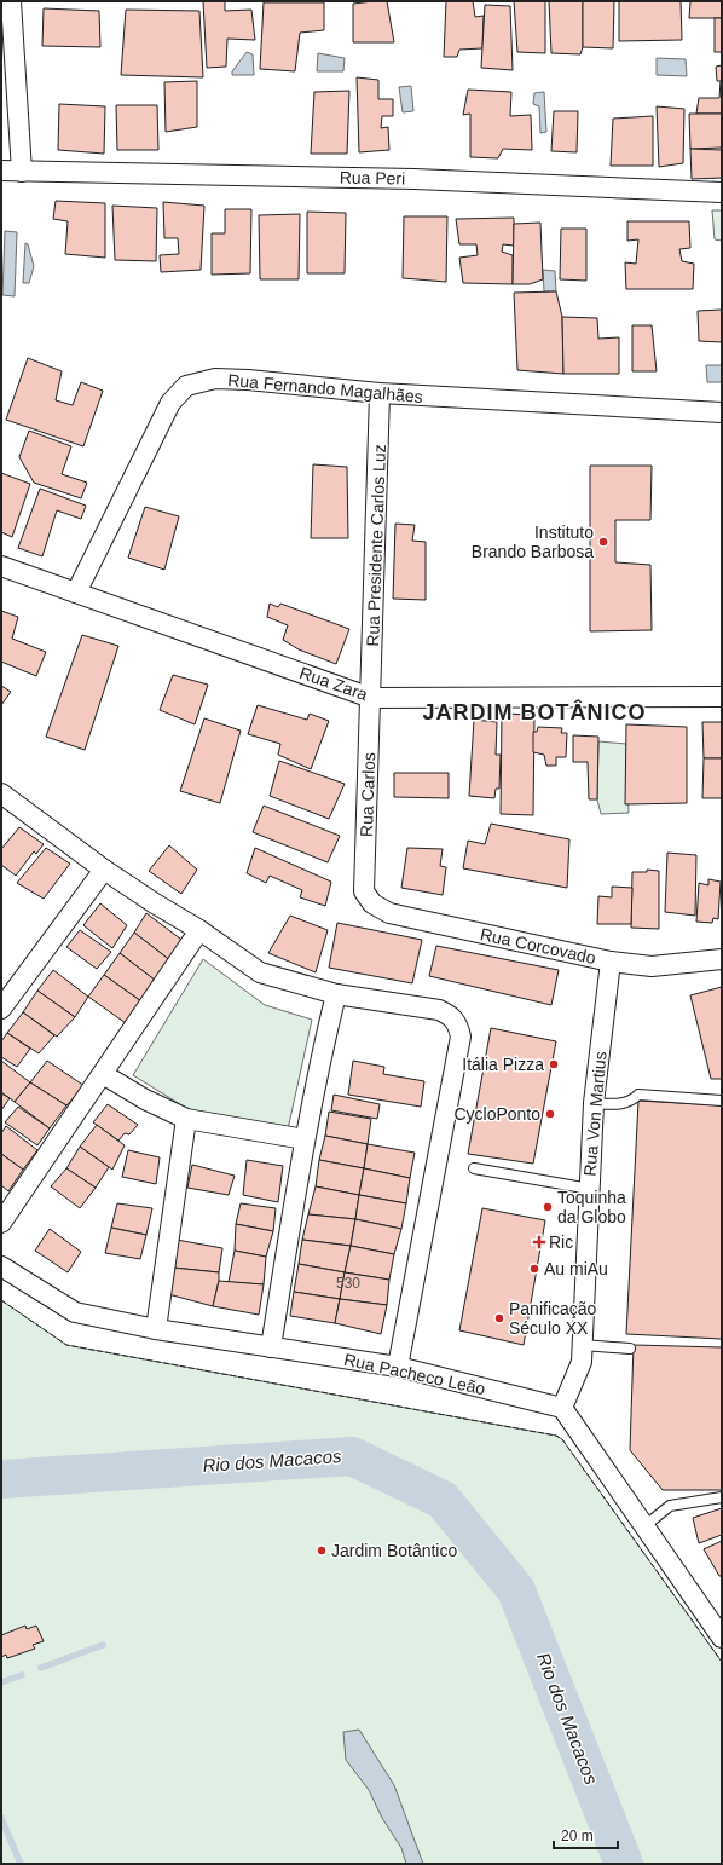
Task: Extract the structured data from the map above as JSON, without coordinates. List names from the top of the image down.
{
  "streets": {
    "street": [
      "Rua Peri",
      "Rua Fernando Magalhães",
      "Rua Presidente Carlos Luz",
      "Rua Zara",
      "Rua Carlos",
      "Rua Corcovado",
      "Rua Von Martius",
      "Rua Pacheco Leão"
    ]
  },
  "crossings": [
    ["Rua Fernando Magalhães", "Rua Presidente Carlos Luz"],
    ["Rua Fernando Magalhães", "Rua Zara"],
    ["Rua Presidente Carlos Luz", "Rua Zara"],
    ["Rua Presidente Carlos Luz", "Rua Carlos"],
    ["Rua Zara", "Rua Carlos"],
    ["Rua Carlos", "Rua Corcovado"],
    ["Rua Corcovado", "Rua Von Martius"],
    ["Rua Von Martius", "Rua Pacheco Leão"]
  ],
  "districts": ["JARDIM BOTÂNICO"],
  "water": ["Rio dos Macacos"],
  "places": {
    "other": [
      "Instituto Brando Barbosa",
      "Itália Pizza",
      "CycloPonto",
      "Toquinha da Globo",
      "Au miAu",
      "Panificação Século XX",
      "Jardim Botântico"
    ],
    "health": ["Ric"]
  },
  "house_numbers": ["530"],
  "scale_bar": "20 m"
}
